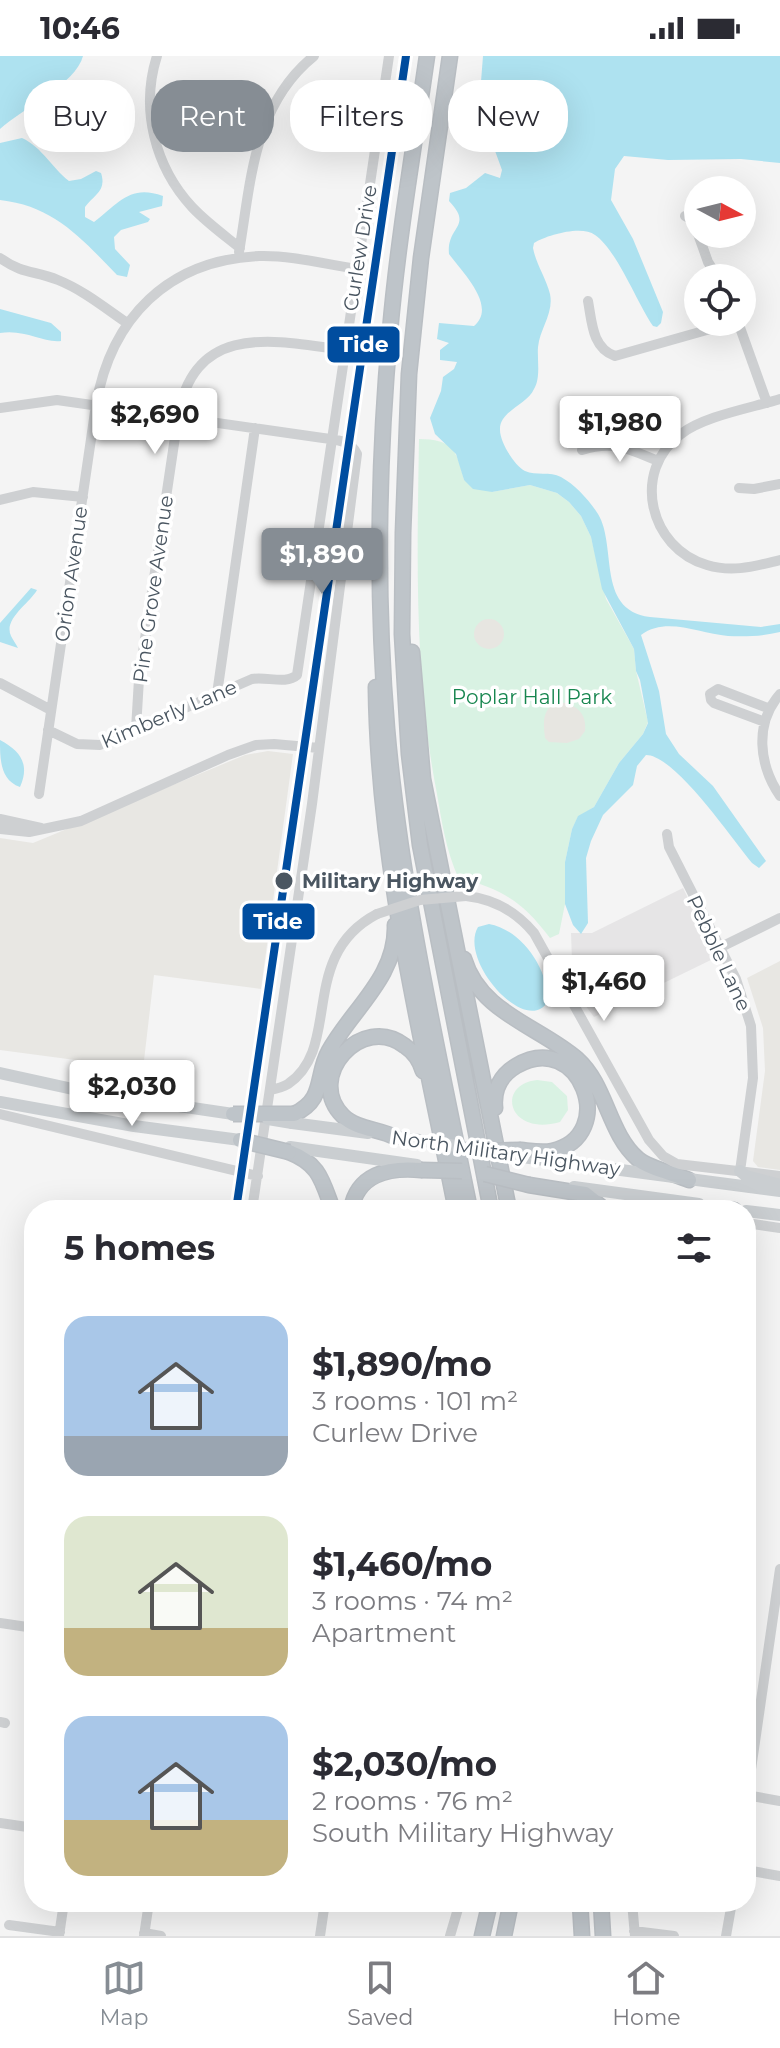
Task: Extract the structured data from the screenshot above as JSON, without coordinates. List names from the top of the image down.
{
  "streets": {
    "main road": ["North Military Highway"],
    "street": [
      "Curlew Drive",
      "Orion Avenue",
      "Pine Grove Avenue",
      "Kimberly Lane",
      "Pebble Lane"
    ]
  },
  "crossings": [
    ["Curlew Drive", "Orion Avenue"],
    ["Curlew Drive", "Pine Grove Avenue"],
    ["Curlew Drive", "Kimberly Lane"],
    ["Orion Avenue", "Kimberly Lane"],
    ["Pine Grove Avenue", "Kimberly Lane"]
  ],
  "parks": ["Poplar Hall Park"],
  "places": ["Military Highway"],
  "lines": ["transit line Tide"],
  "north": "right",
  "page": {
    "status": "10:46",
    "chip": [
      "Buy",
      "Rent",
      "Filters",
      "New"
    ],
    "price": [
      "$2,690",
      "$1,980",
      "$1,890",
      "$1,460",
      "$2,030"
    ],
    "heading": "5 homes",
    "list": [
      {
        "name": "$1,890/mo",
        "note": "3 rooms · 101 m² · Curlew Drive"
      },
      {
        "name": "$1,460/mo",
        "note": "3 rooms · 74 m² · Apartment"
      },
      {
        "name": "$2,030/mo",
        "note": "2 rooms · 76 m² · South Military Highway"
      }
    ],
    "tabs": ["Map", "Saved", "Home"]
  }
}
